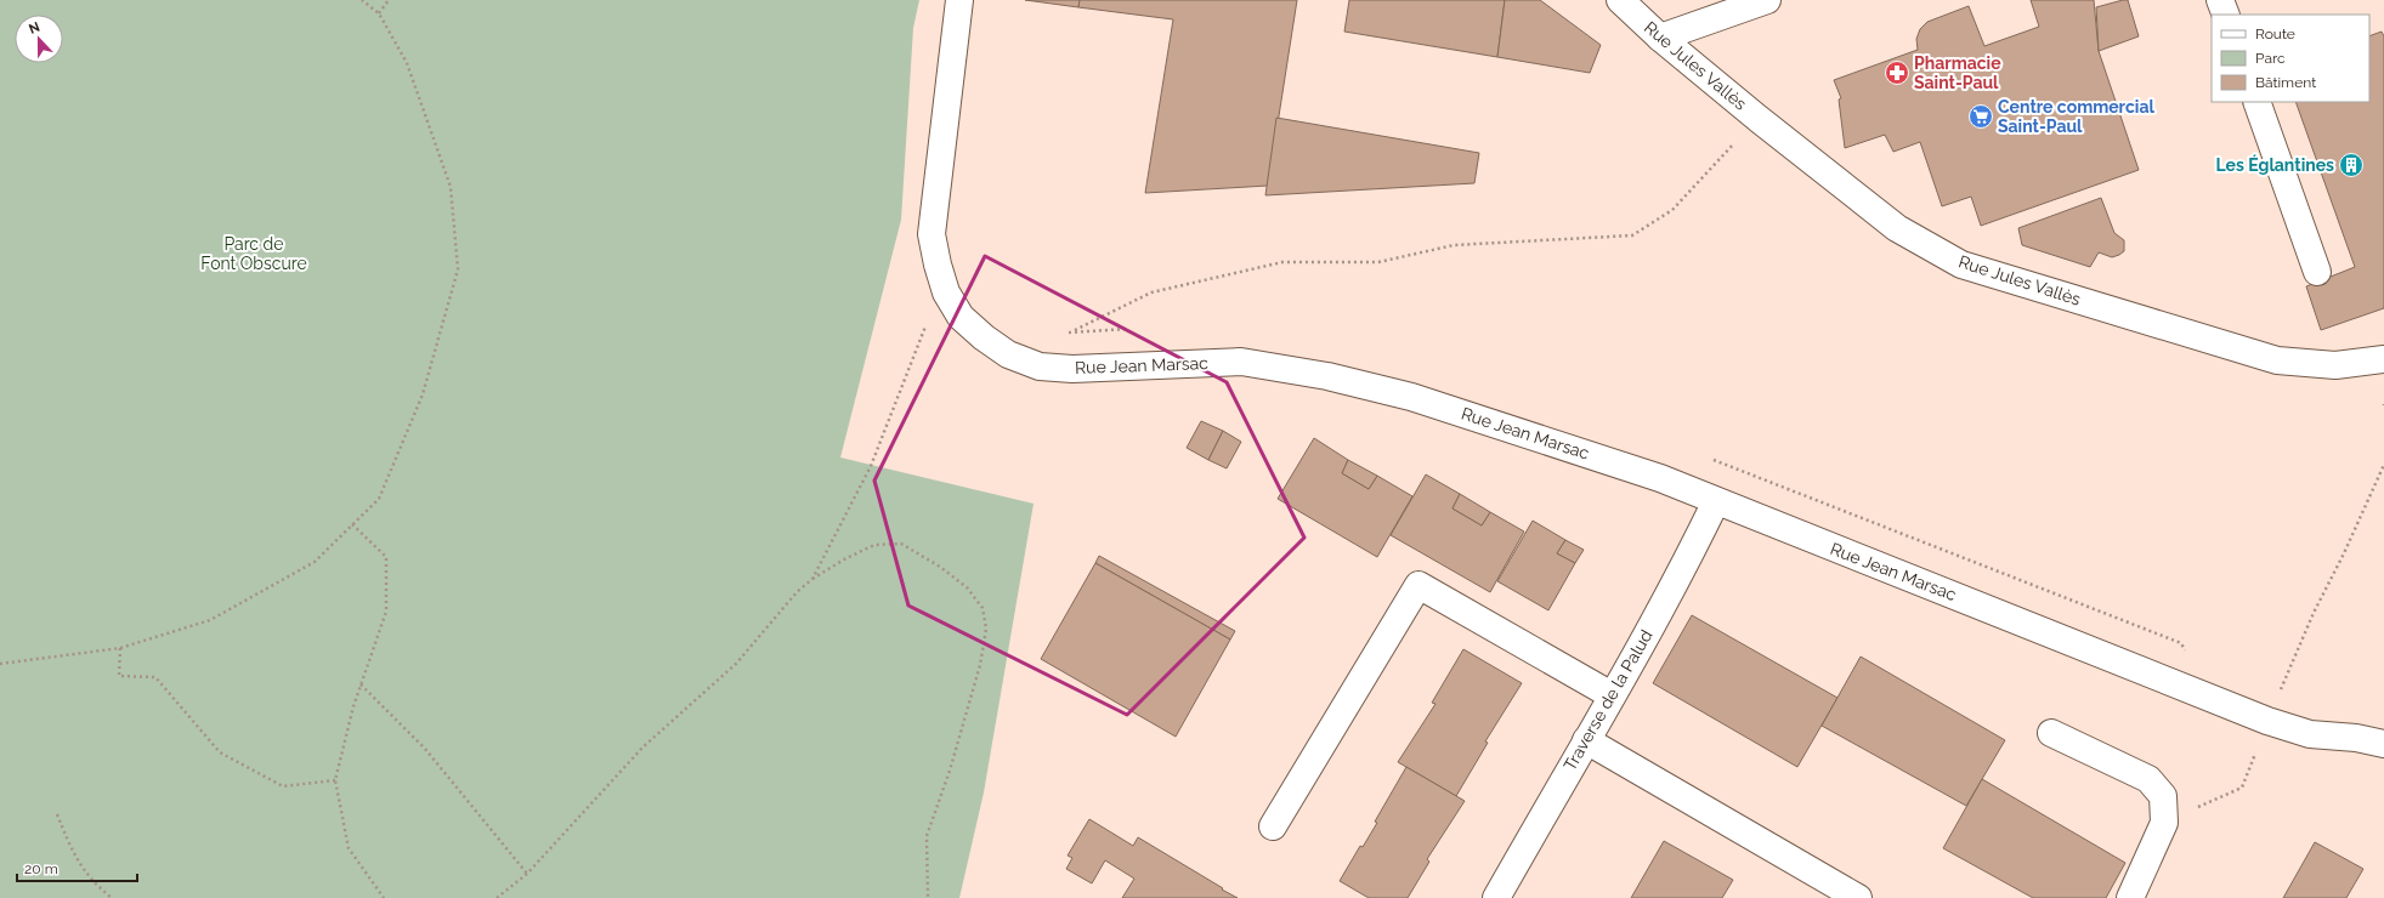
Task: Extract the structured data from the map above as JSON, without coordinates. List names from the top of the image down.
{
  "streets": {
    "street": ["Rue Jules Vallès", "Rue Jean Marsac", "Traverse de la Palud"]
  },
  "crossings": [
    ["Rue Jean Marsac", "Traverse de la Palud"]
  ],
  "parks": ["Parc de Font Obscure"],
  "places": {
    "pharmacy": ["Pharmacie Saint-Paul"],
    "supermarket": ["Centre commercial Saint-Paul"],
    "building": ["Les Églantines"]
  },
  "legend": ["Route", "Parc", "Bâtiment"],
  "scale_bar": "20 m",
  "north": "top"
}
